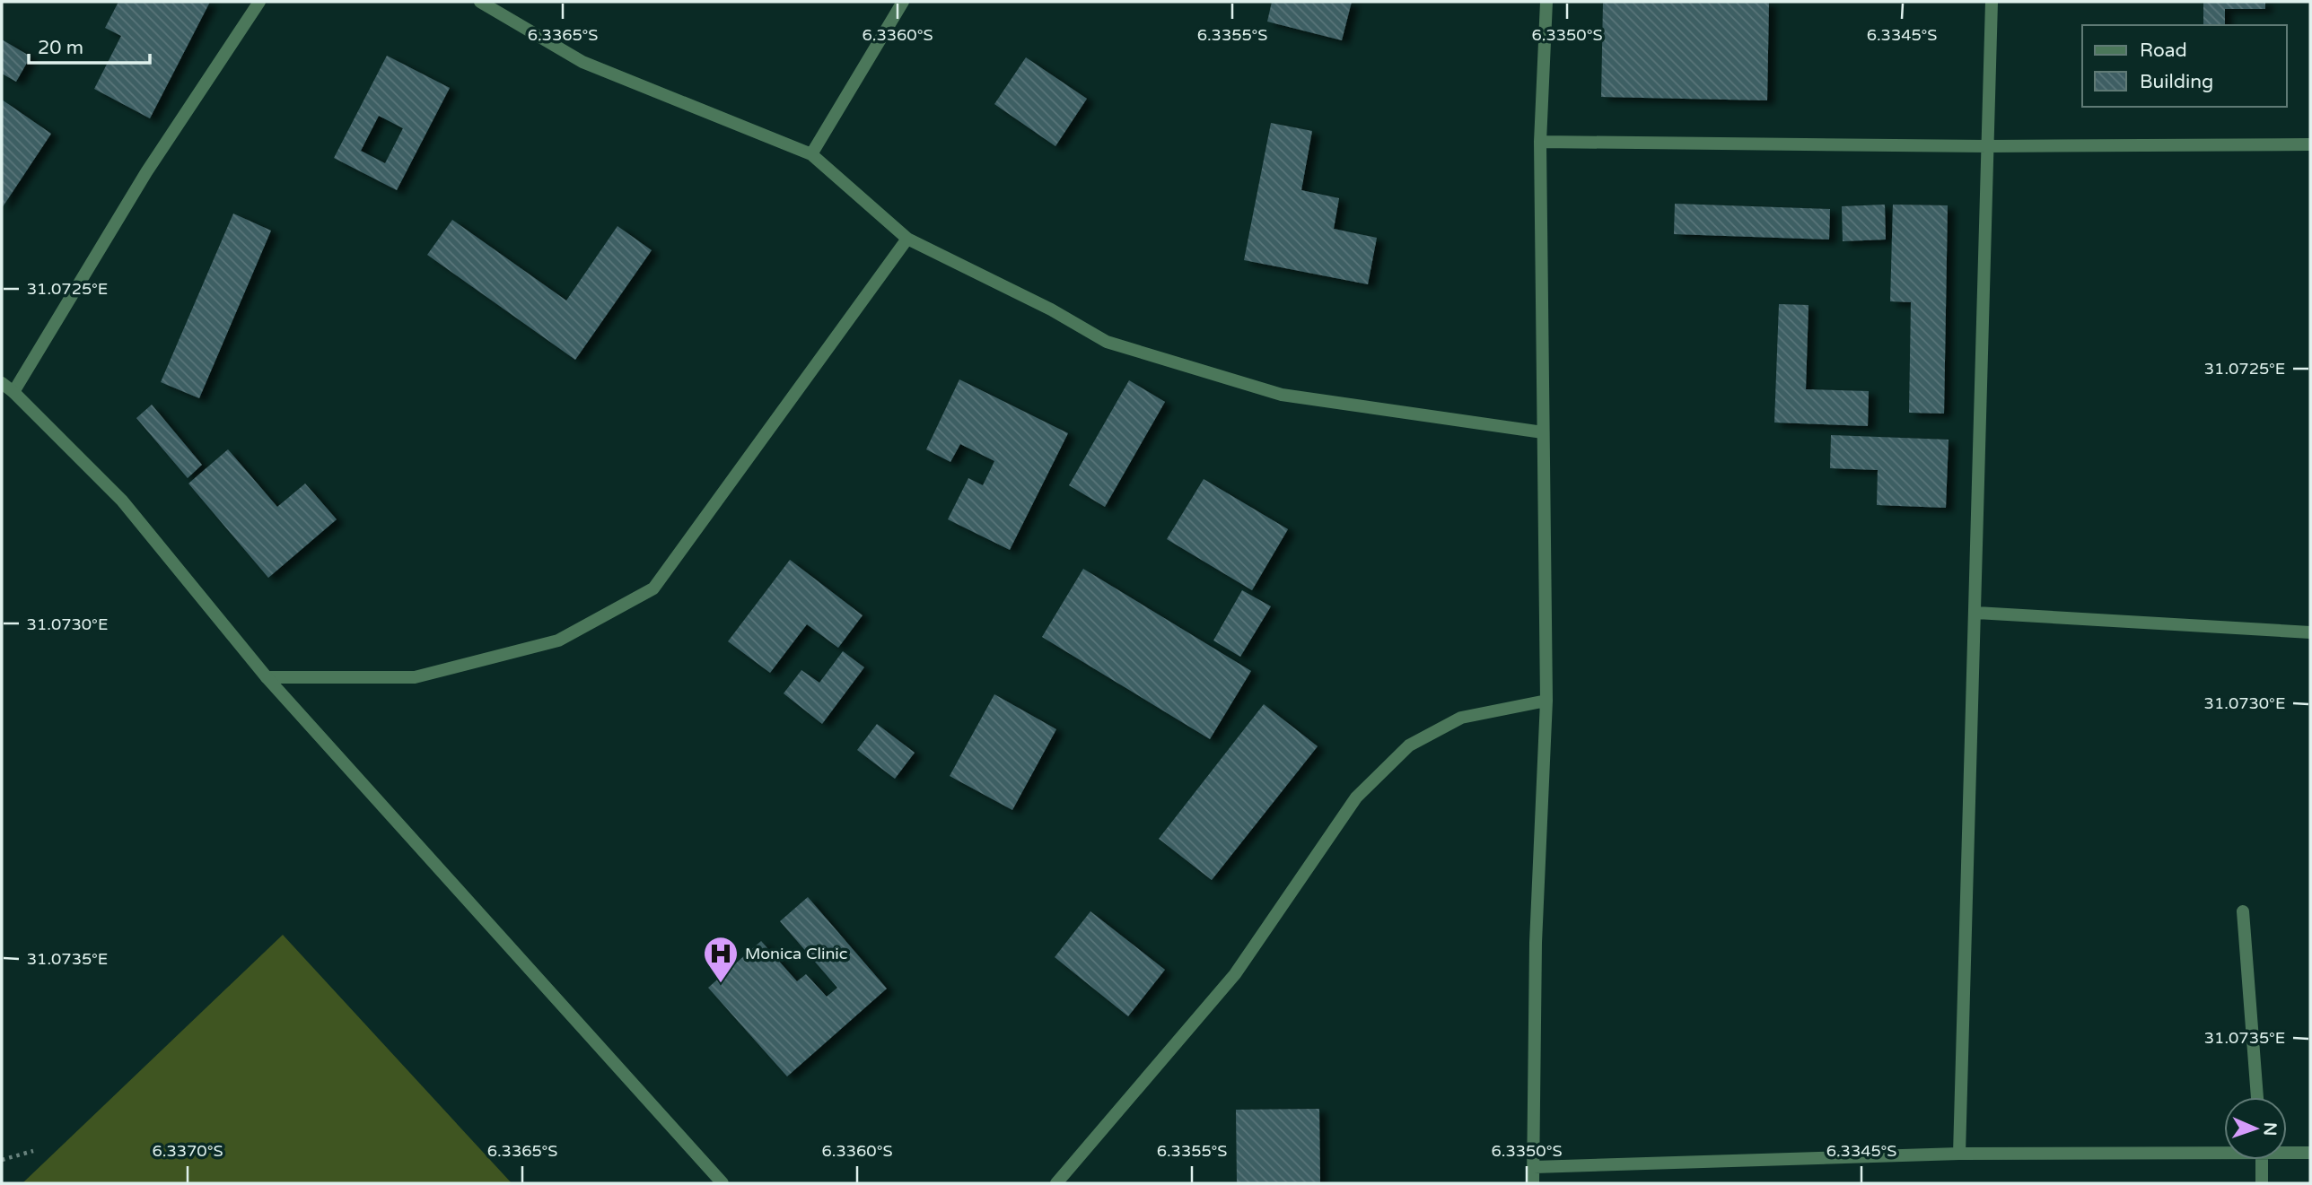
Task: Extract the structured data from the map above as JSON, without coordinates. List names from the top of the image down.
{
  "places": {
    "hospital": ["Monica Clinic"]
  },
  "legend": ["Road", "Building"],
  "scale_bar": "20 m",
  "north": "right",
  "coordinates": [
    "6.3365°S",
    "6.3360°S",
    "6.3355°S",
    "6.3350°S",
    "6.3345°S",
    "31.0725°E",
    "31.0730°E",
    "31.0735°E",
    "6.3370°S"
  ]
}
